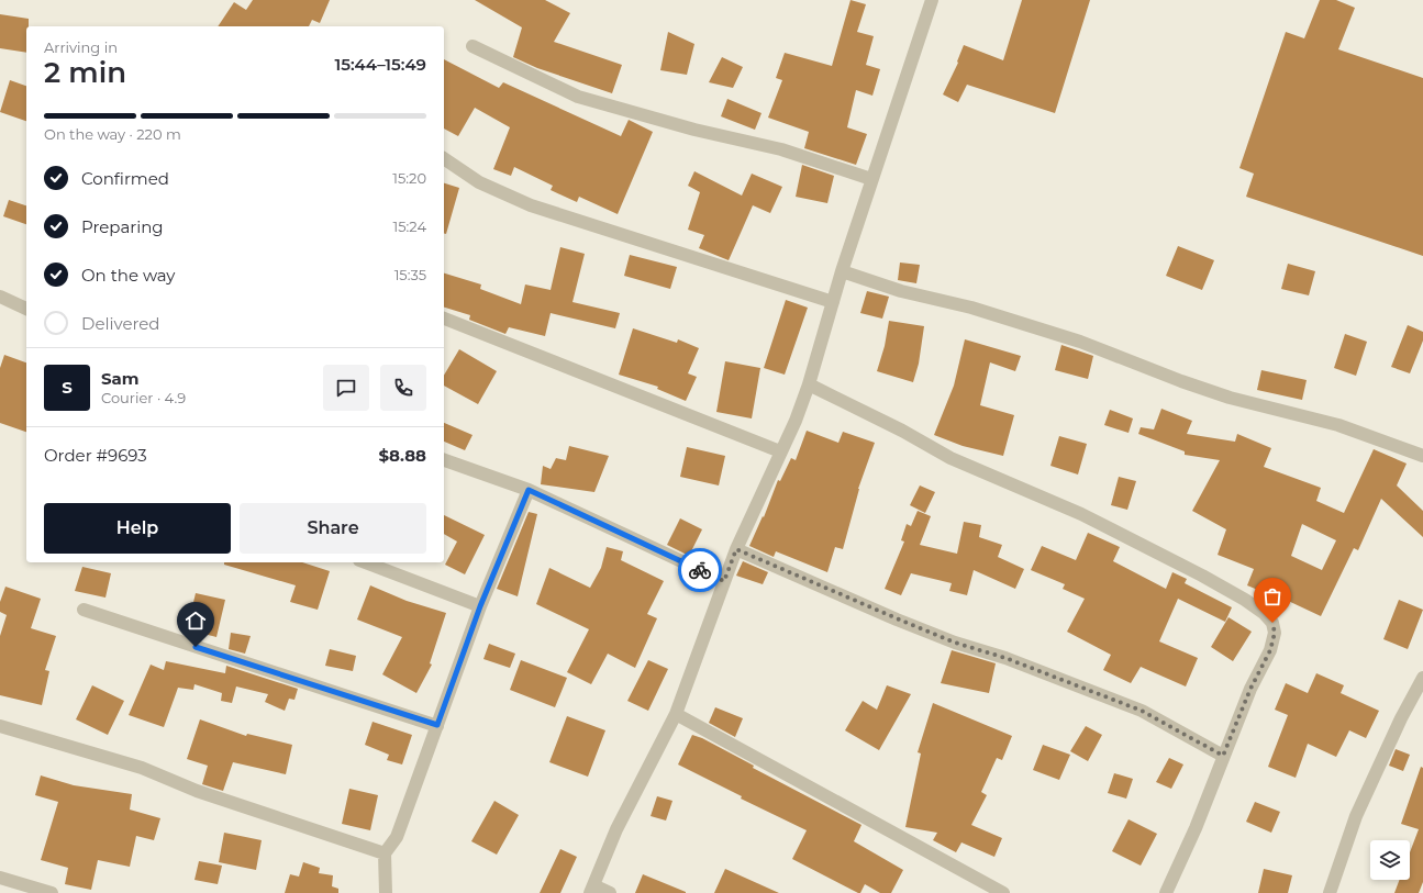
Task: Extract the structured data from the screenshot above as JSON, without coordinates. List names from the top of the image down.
{
  "page": {
    "heading": ["2 min", "Arriving in", "15:44–15:49"],
    "panel": [
      "Sam",
      "Courier · 4.9",
      "Order #9693",
      "$8.88"
    ],
    "bar": "On the way · 220 m",
    "list": [
      ["Confirmed", "15:20"],
      ["Preparing", "15:24"],
      ["On the way", "15:35"],
      "Delivered"
    ],
    "round": "S",
    "buttons": ["Help", "Share"]
  }
}
